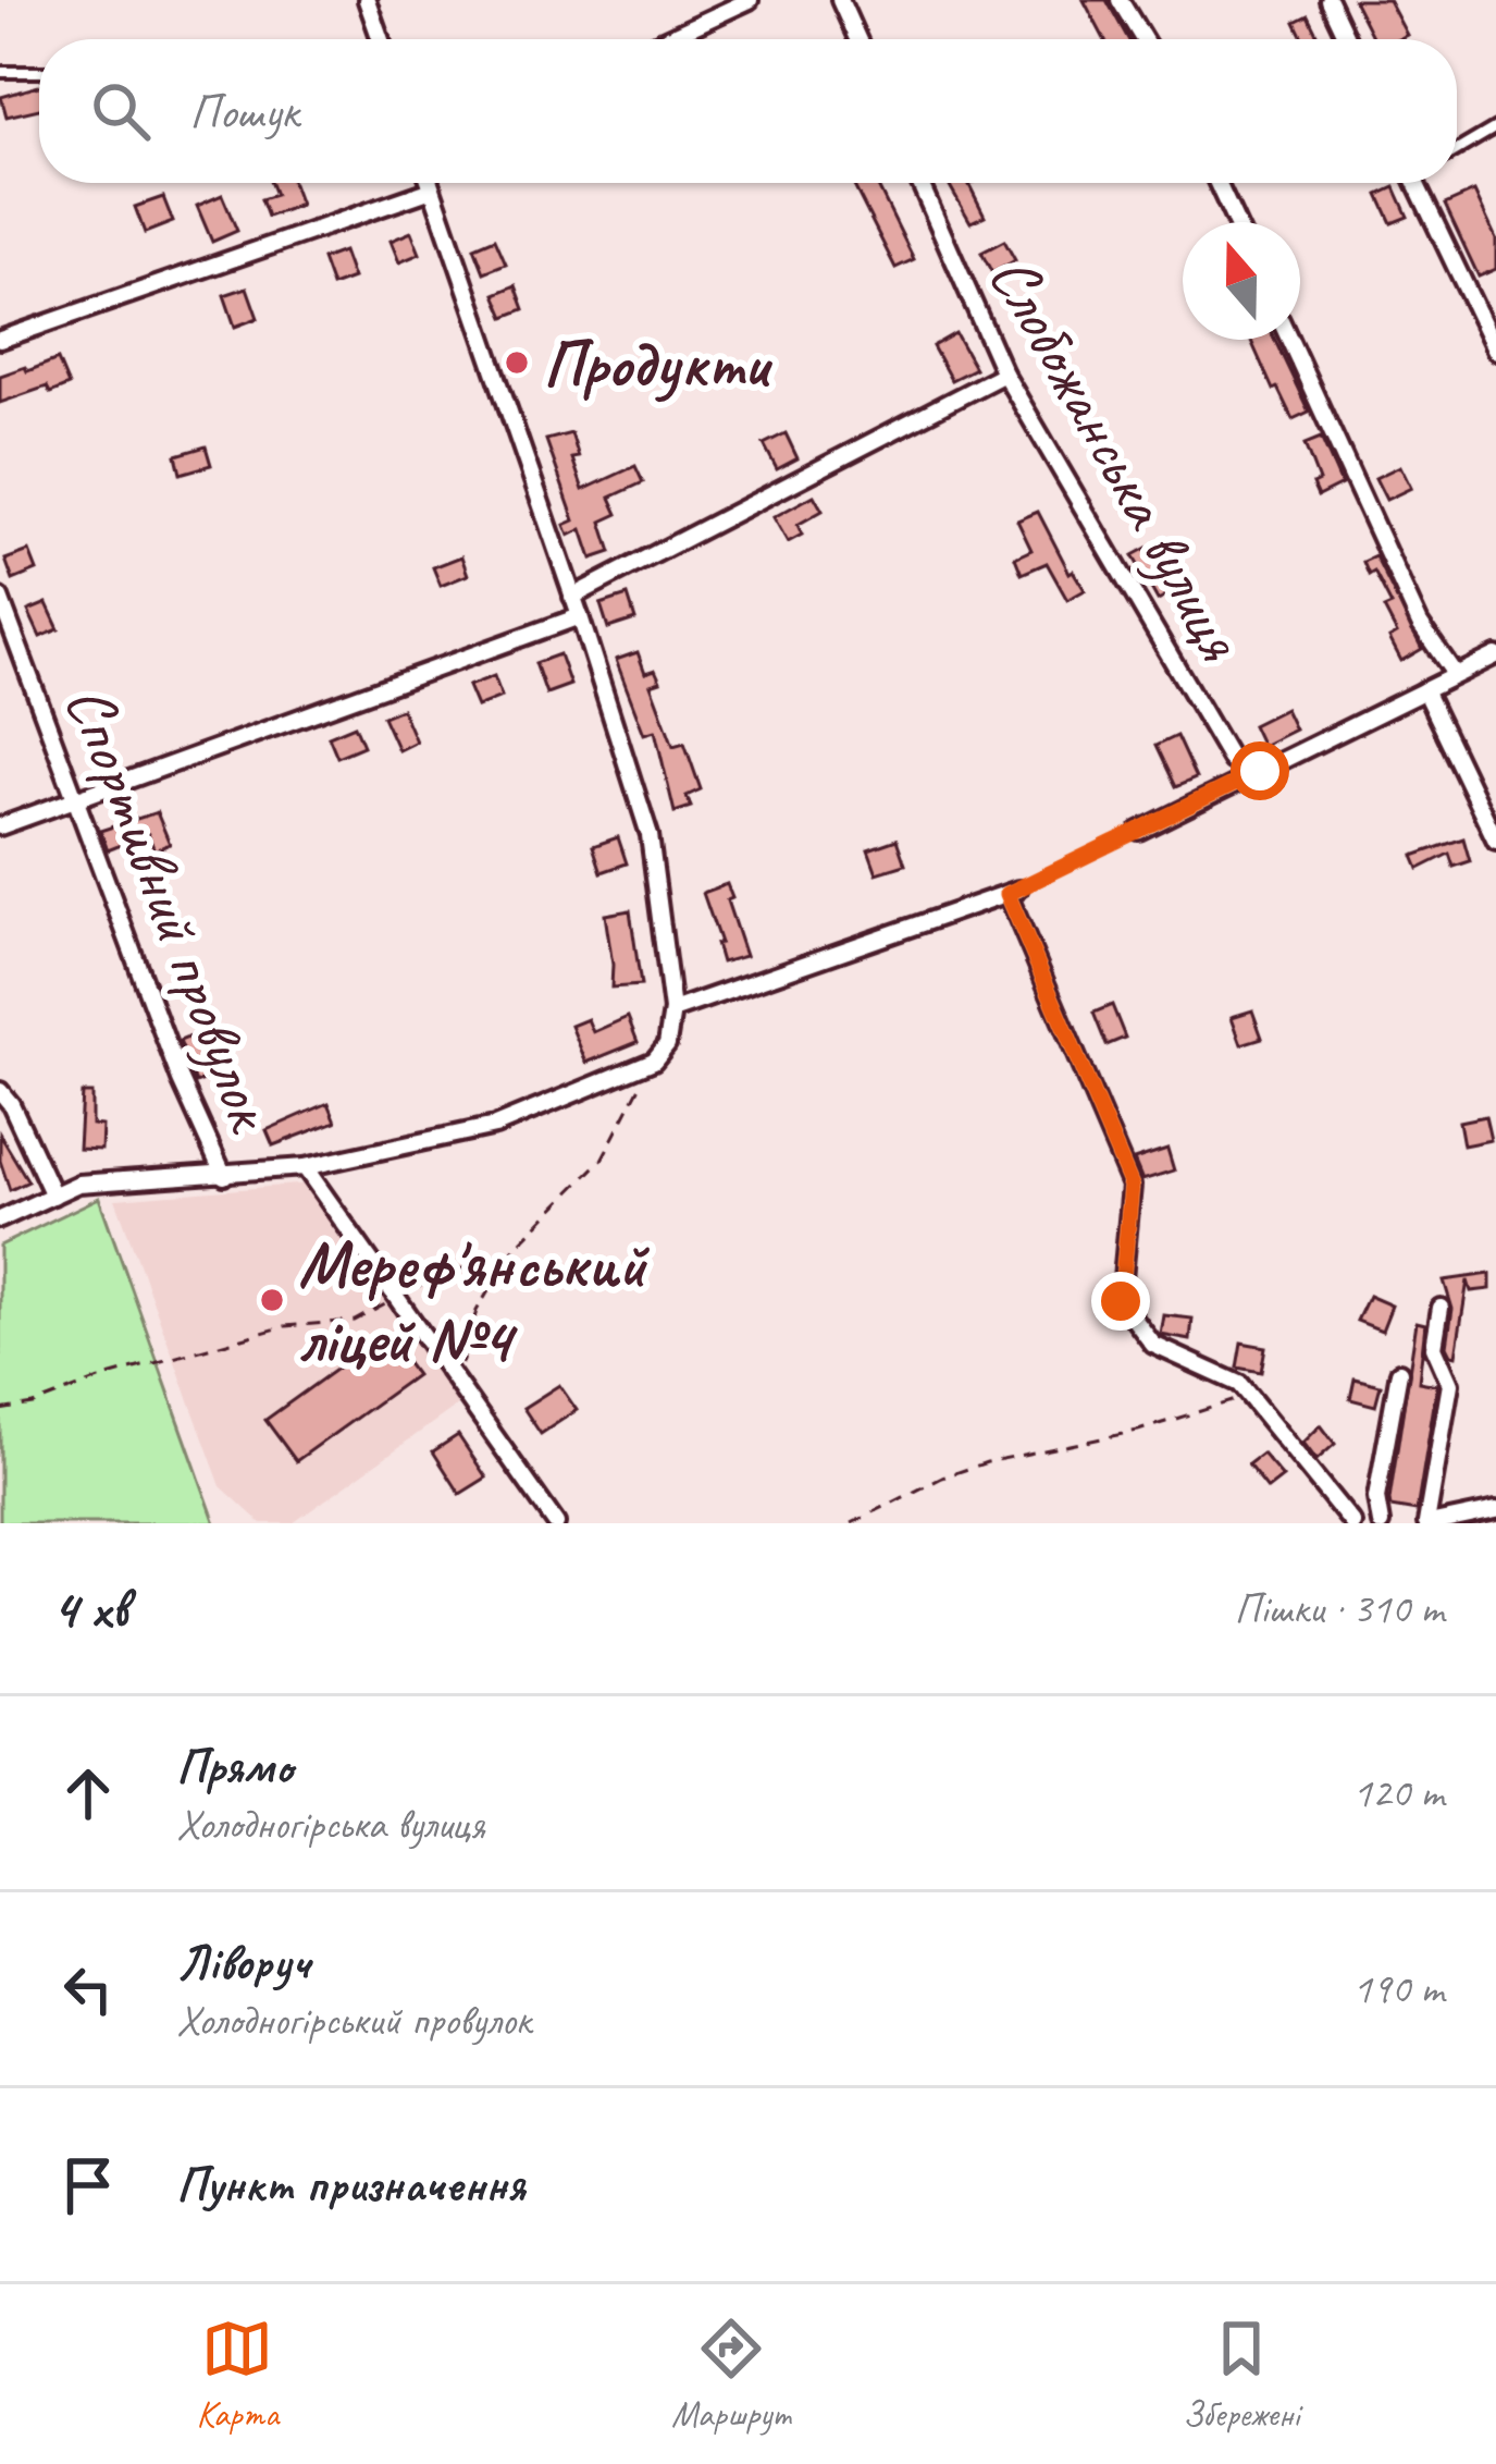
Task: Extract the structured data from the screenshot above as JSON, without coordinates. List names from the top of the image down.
{
  "streets": {
    "street": ["Слобожанська вулиця", "Спортивний провулок"]
  },
  "places": ["Продукти", "Мереф'янський ліцей №4"],
  "north": "top",
  "page": {
    "search": "Пошук",
    "heading": ["4 хв", "Пішки · 310 m"],
    "list": [
      ["Прямо", "Холодногірська вулиця", "120 m"],
      ["Ліворуч", "Холодногірський провулок", "190 m"],
      "Пункт призначення"
    ],
    "nav": ["Карта", "Маршрут", "Збережені"]
  }
}
